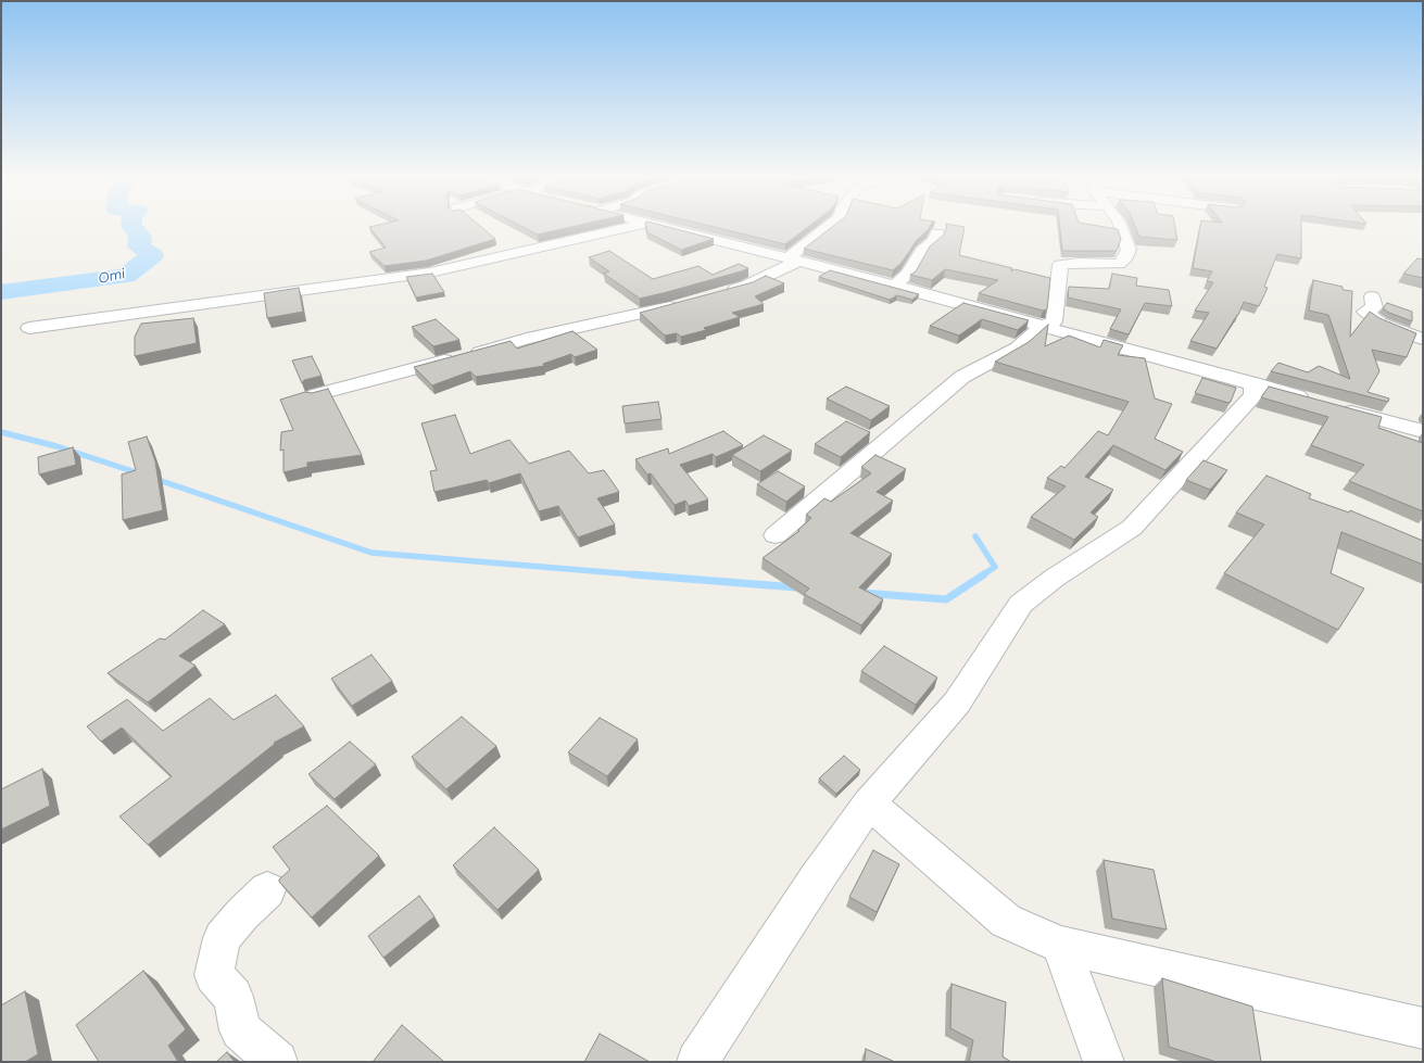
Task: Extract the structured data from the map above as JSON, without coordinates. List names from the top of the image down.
{
  "water": ["Omi"]
}
